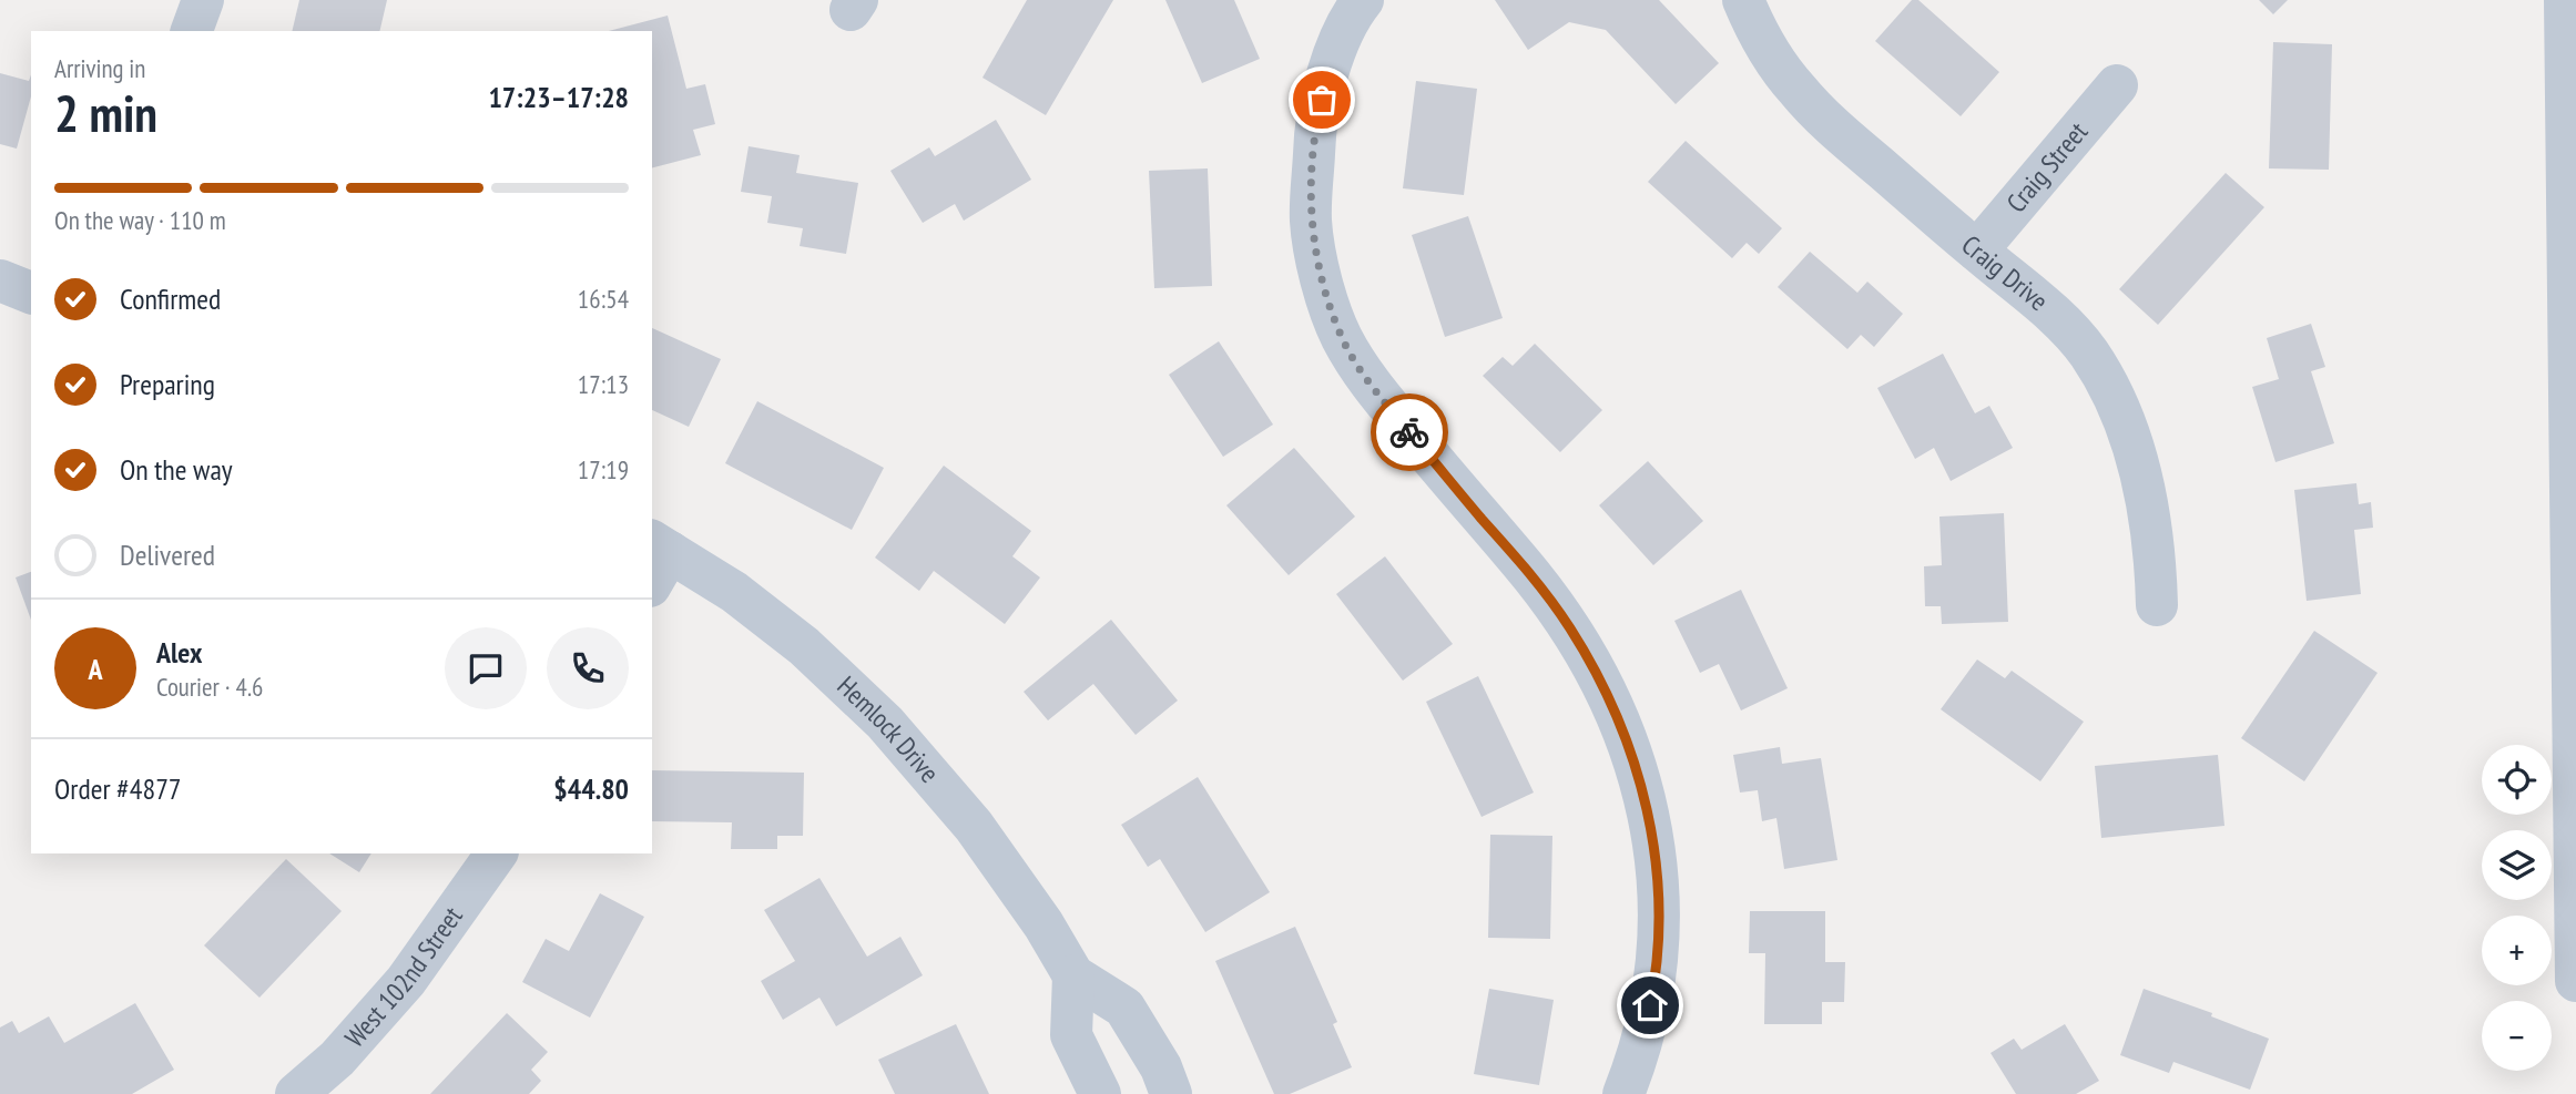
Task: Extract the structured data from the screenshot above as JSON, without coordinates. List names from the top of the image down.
{
  "streets": {
    "street": [
      "Craig Street",
      "Craig Drive",
      "Hemlock Drive",
      "West 102nd Street"
    ]
  },
  "crossings": [
    ["Craig Street", "Craig Drive"]
  ],
  "page": {
    "heading": ["2 min", "Arriving in", "17:23–17:28"],
    "panel": [
      "Alex",
      "Courier · 4.6",
      "Order #4877",
      "$44.80"
    ],
    "bar": "On the way · 110 m",
    "list": [
      ["Confirmed", "16:54"],
      ["Preparing", "17:13"],
      ["On the way", "17:19"],
      "Delivered"
    ],
    "round": "A",
    "map_buttons": ["+", "−"]
  }
}
